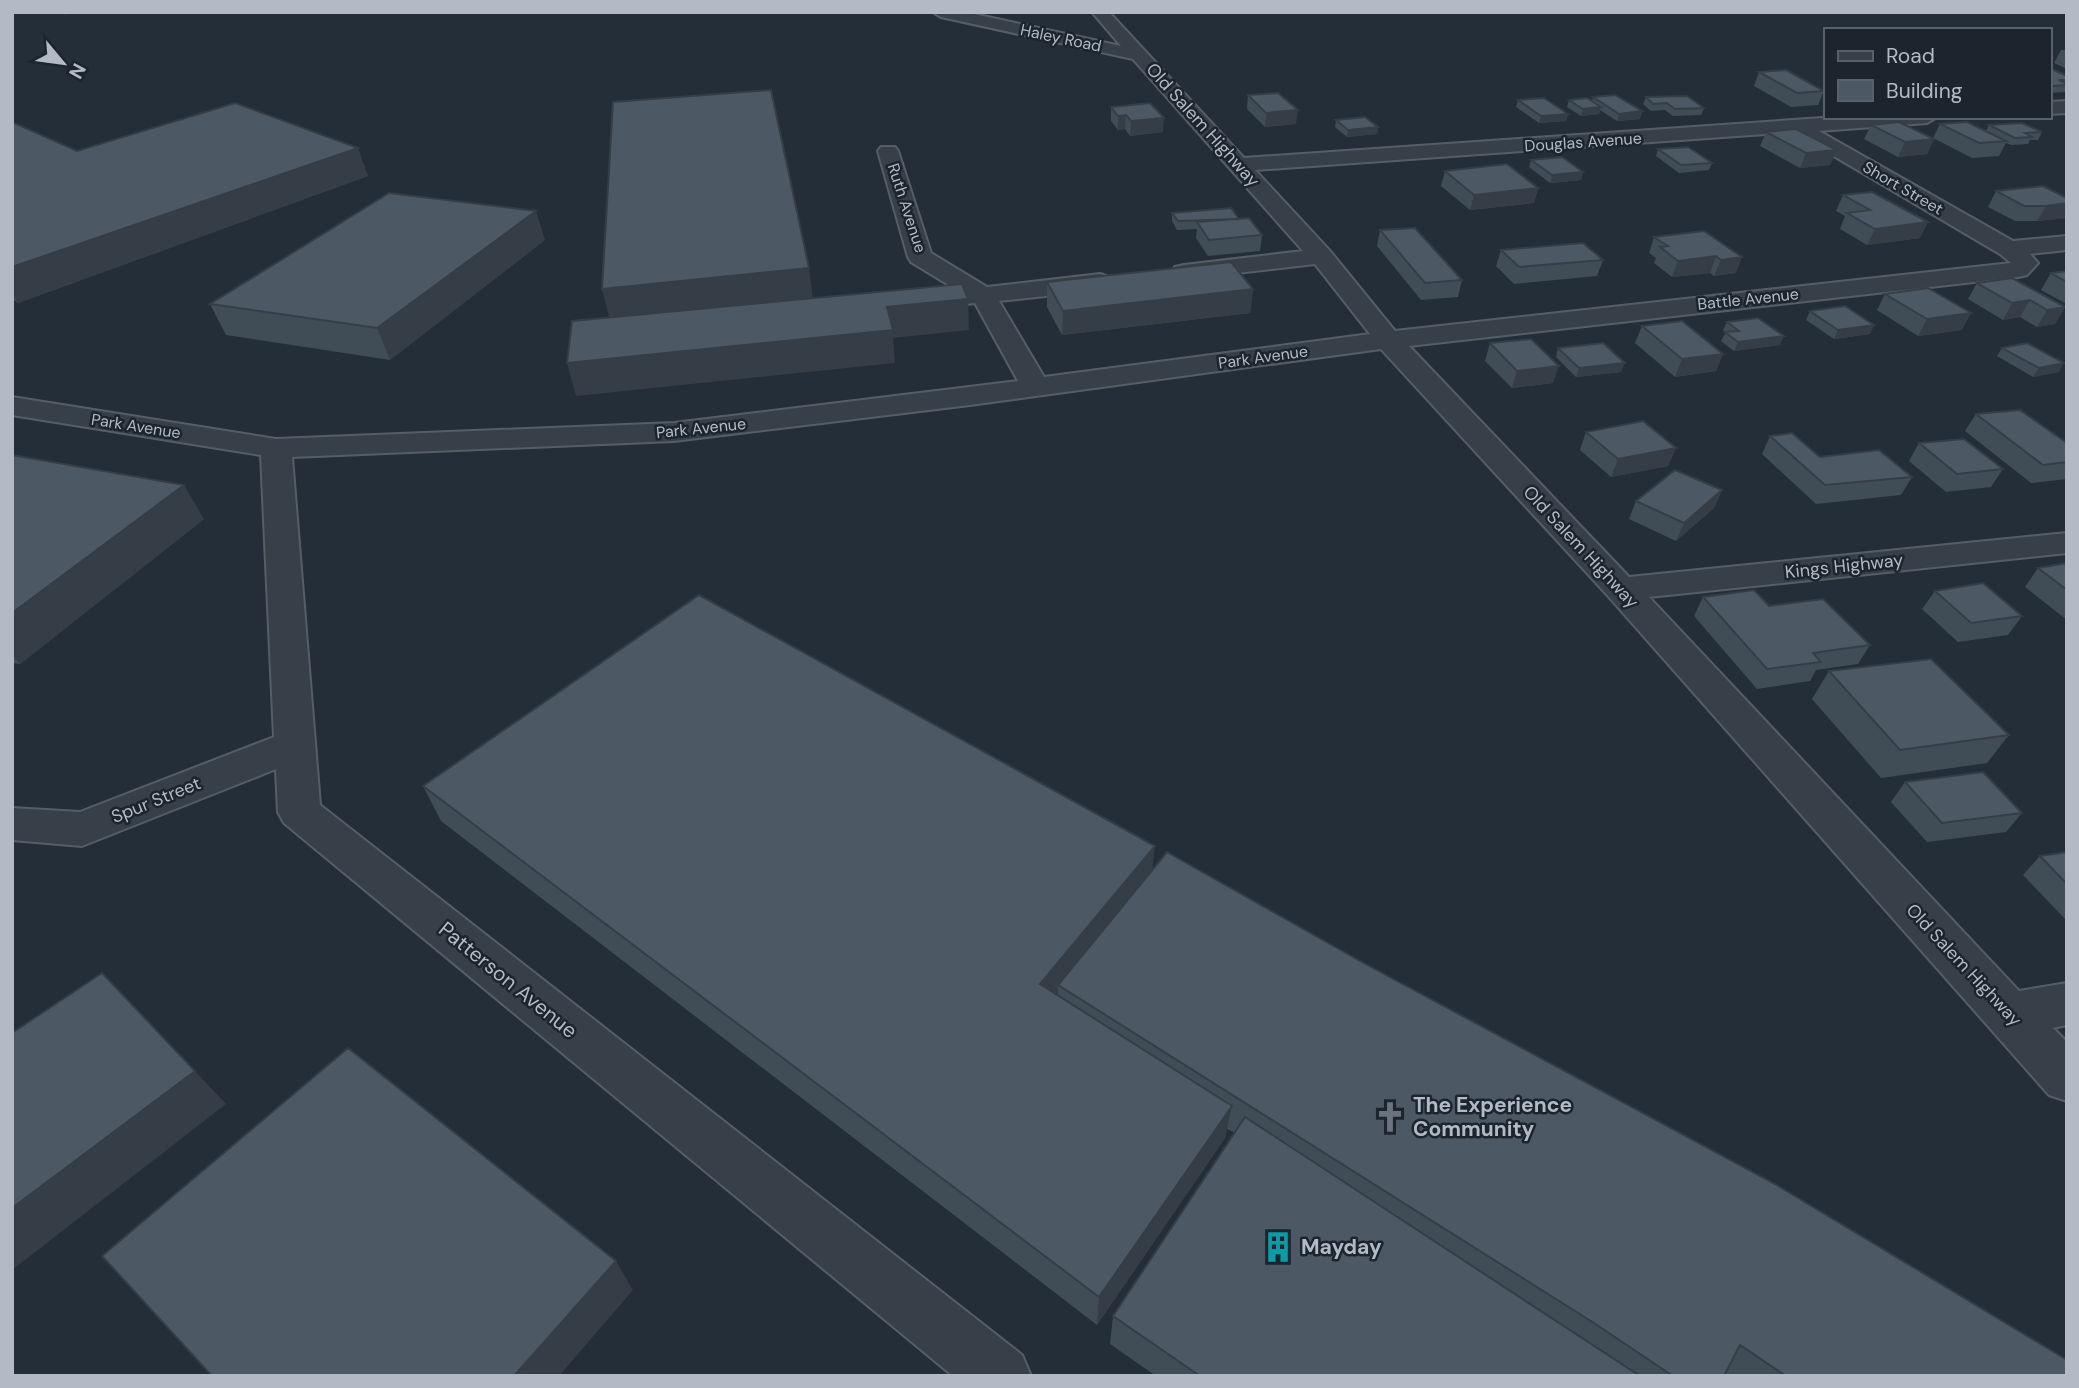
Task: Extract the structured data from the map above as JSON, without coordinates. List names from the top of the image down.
{
  "streets": {
    "street": [
      "Haley Road",
      "Old Salem Highway",
      "Douglas Avenue",
      "Short Street",
      "Ruth Avenue",
      "Battle Avenue",
      "Park Avenue",
      "Kings Highway",
      "Spur Street",
      "Patterson Avenue"
    ]
  },
  "crossings": [
    ["Haley Road", "Old Salem Highway"],
    ["Old Salem Highway", "Douglas Avenue"],
    ["Old Salem Highway", "Battle Avenue"],
    ["Old Salem Highway", "Park Avenue"],
    ["Old Salem Highway", "Kings Highway"],
    ["Douglas Avenue", "Short Street"],
    ["Short Street", "Battle Avenue"],
    ["Ruth Avenue", "Park Avenue"],
    ["Battle Avenue", "Park Avenue"],
    ["Park Avenue", "Patterson Avenue"],
    ["Spur Street", "Patterson Avenue"]
  ],
  "places": {
    "church": ["The Experience Community"],
    "building": ["Mayday"]
  },
  "legend": ["Road", "Building"],
  "north": "bottom right"
}
